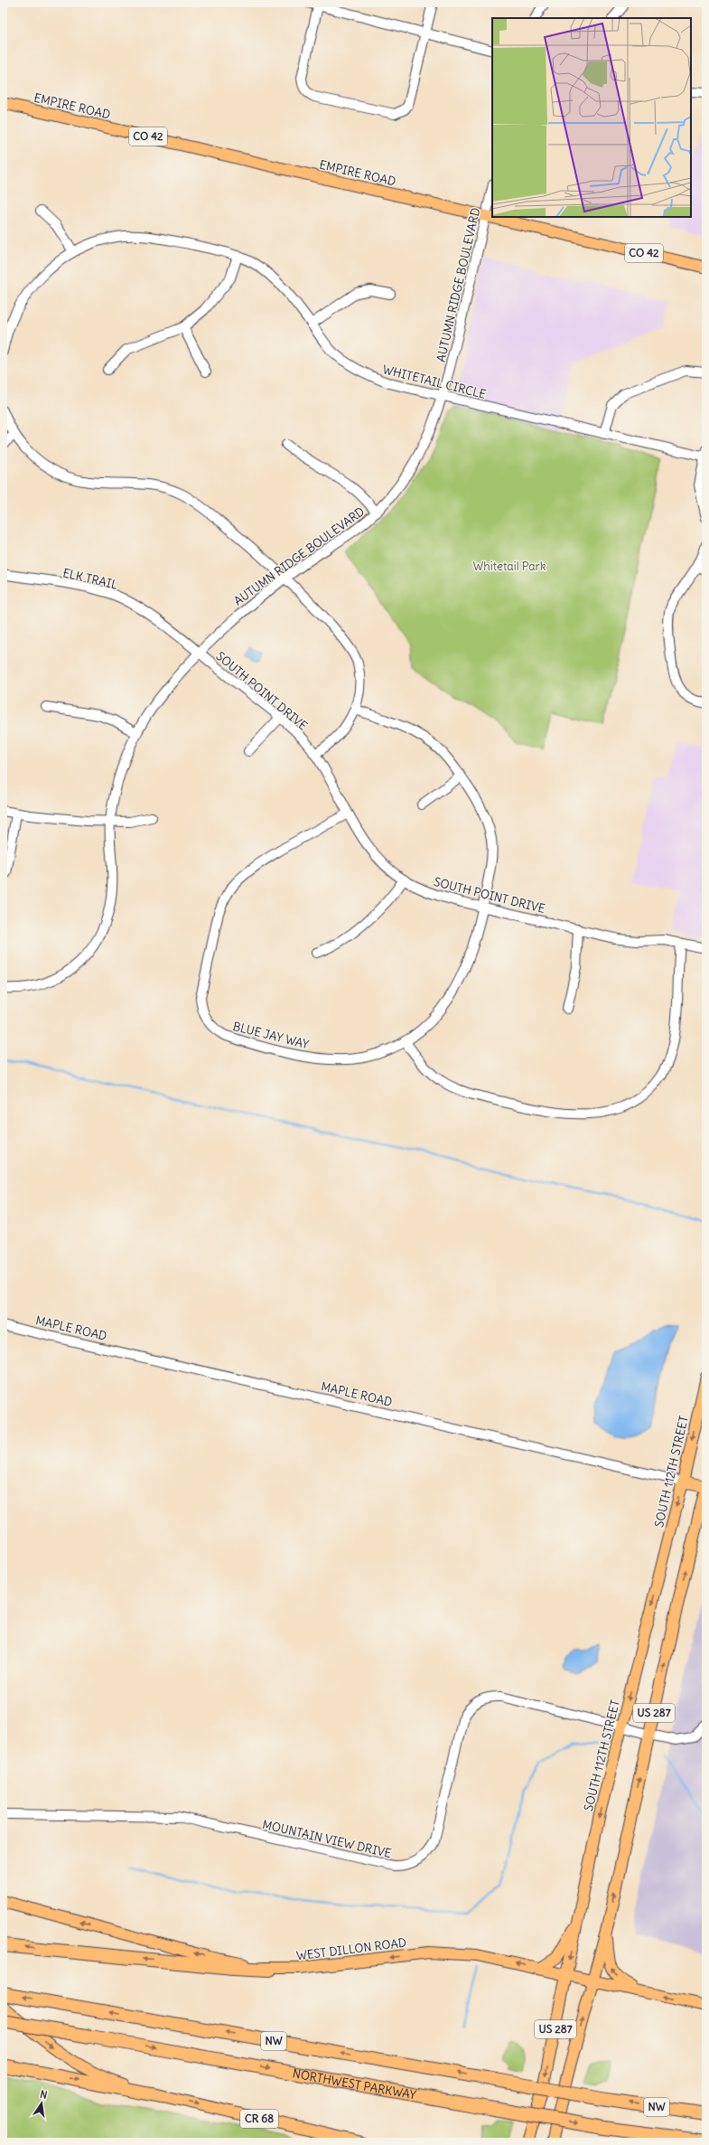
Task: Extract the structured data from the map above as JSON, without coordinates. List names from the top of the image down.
{
  "streets": {
    "highway": ["NW", "NORTHWEST PARKWAY"],
    "main road": [
      "EMPIRE ROAD",
      "CO 42",
      "MAPLE ROAD",
      "SOUTH 112TH STREET",
      "US 287",
      "WEST DILLON ROAD",
      "CR 68"
    ],
    "street": [
      "AUTUMN RIDGE BOULEVARD",
      "WHITETAIL CIRCLE",
      "ELK TRAIL",
      "SOUTH POINT DRIVE",
      "BLUE JAY WAY",
      "MOUNTAIN VIEW DRIVE"
    ]
  },
  "crossings": [
    ["EMPIRE ROAD", "AUTUMN RIDGE BOULEVARD"],
    ["AUTUMN RIDGE BOULEVARD", "WHITETAIL CIRCLE"],
    ["AUTUMN RIDGE BOULEVARD", "ELK TRAIL"],
    ["AUTUMN RIDGE BOULEVARD", "SOUTH POINT DRIVE"],
    ["ELK TRAIL", "SOUTH POINT DRIVE"],
    ["SOUTH POINT DRIVE", "BLUE JAY WAY"],
    ["MAPLE ROAD", "SOUTH 112TH STREET"],
    ["MAPLE ROAD", "US 287"],
    ["SOUTH 112TH STREET", "MOUNTAIN VIEW DRIVE"],
    ["SOUTH 112TH STREET", "WEST DILLON ROAD"],
    ["US 287", "MOUNTAIN VIEW DRIVE"],
    ["US 287", "WEST DILLON ROAD"]
  ],
  "one_way": ["WEST DILLON ROAD"],
  "parks": ["Whitetail Park"],
  "north": "top"
}
